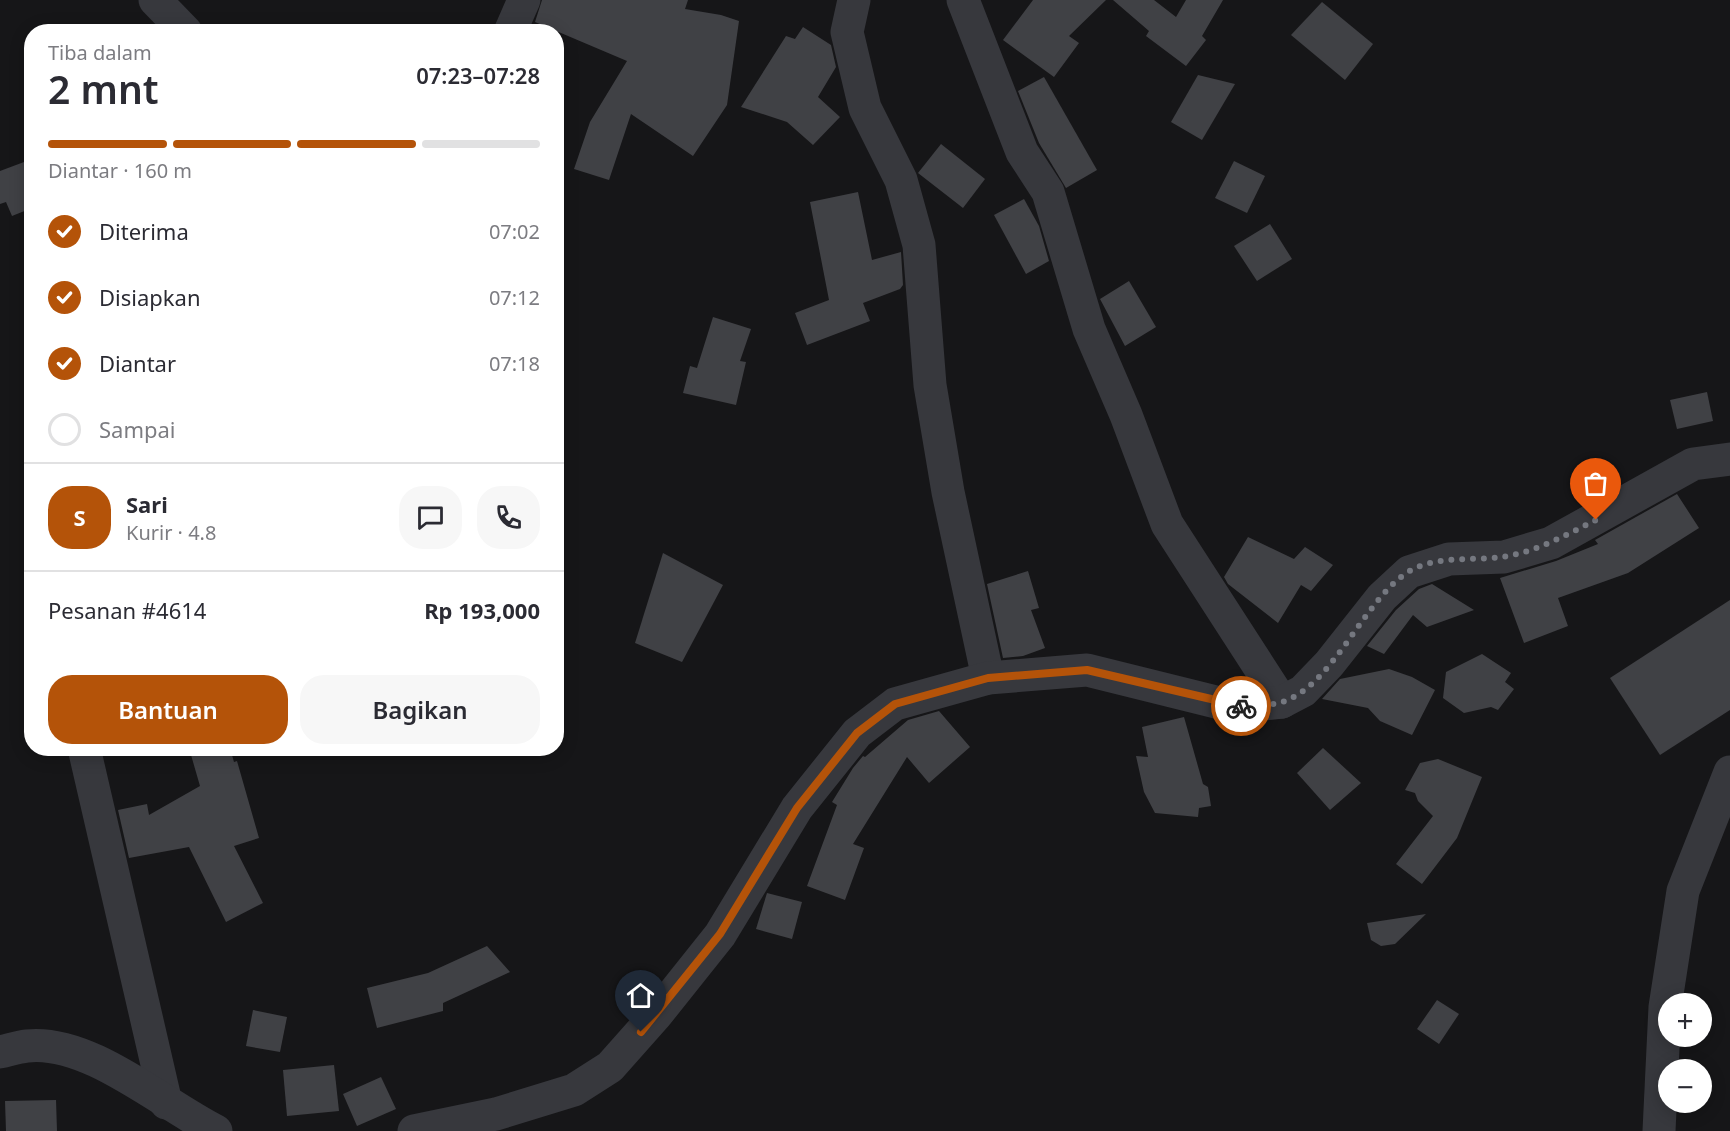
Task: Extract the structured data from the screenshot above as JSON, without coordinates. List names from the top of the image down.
{
  "page": {
    "heading": ["2 mnt", "Tiba dalam", "07:23–07:28"],
    "panel": [
      "Sari",
      "Kurir · 4.8",
      "Pesanan #4614",
      "Rp 193,000"
    ],
    "bar": "Diantar · 160 m",
    "list": [
      ["Diterima", "07:02"],
      ["Disiapkan", "07:12"],
      ["Diantar", "07:18"],
      "Sampai"
    ],
    "round": "S",
    "buttons": ["Bantuan", "Bagikan"],
    "map_buttons": ["+", "−"]
  }
}
